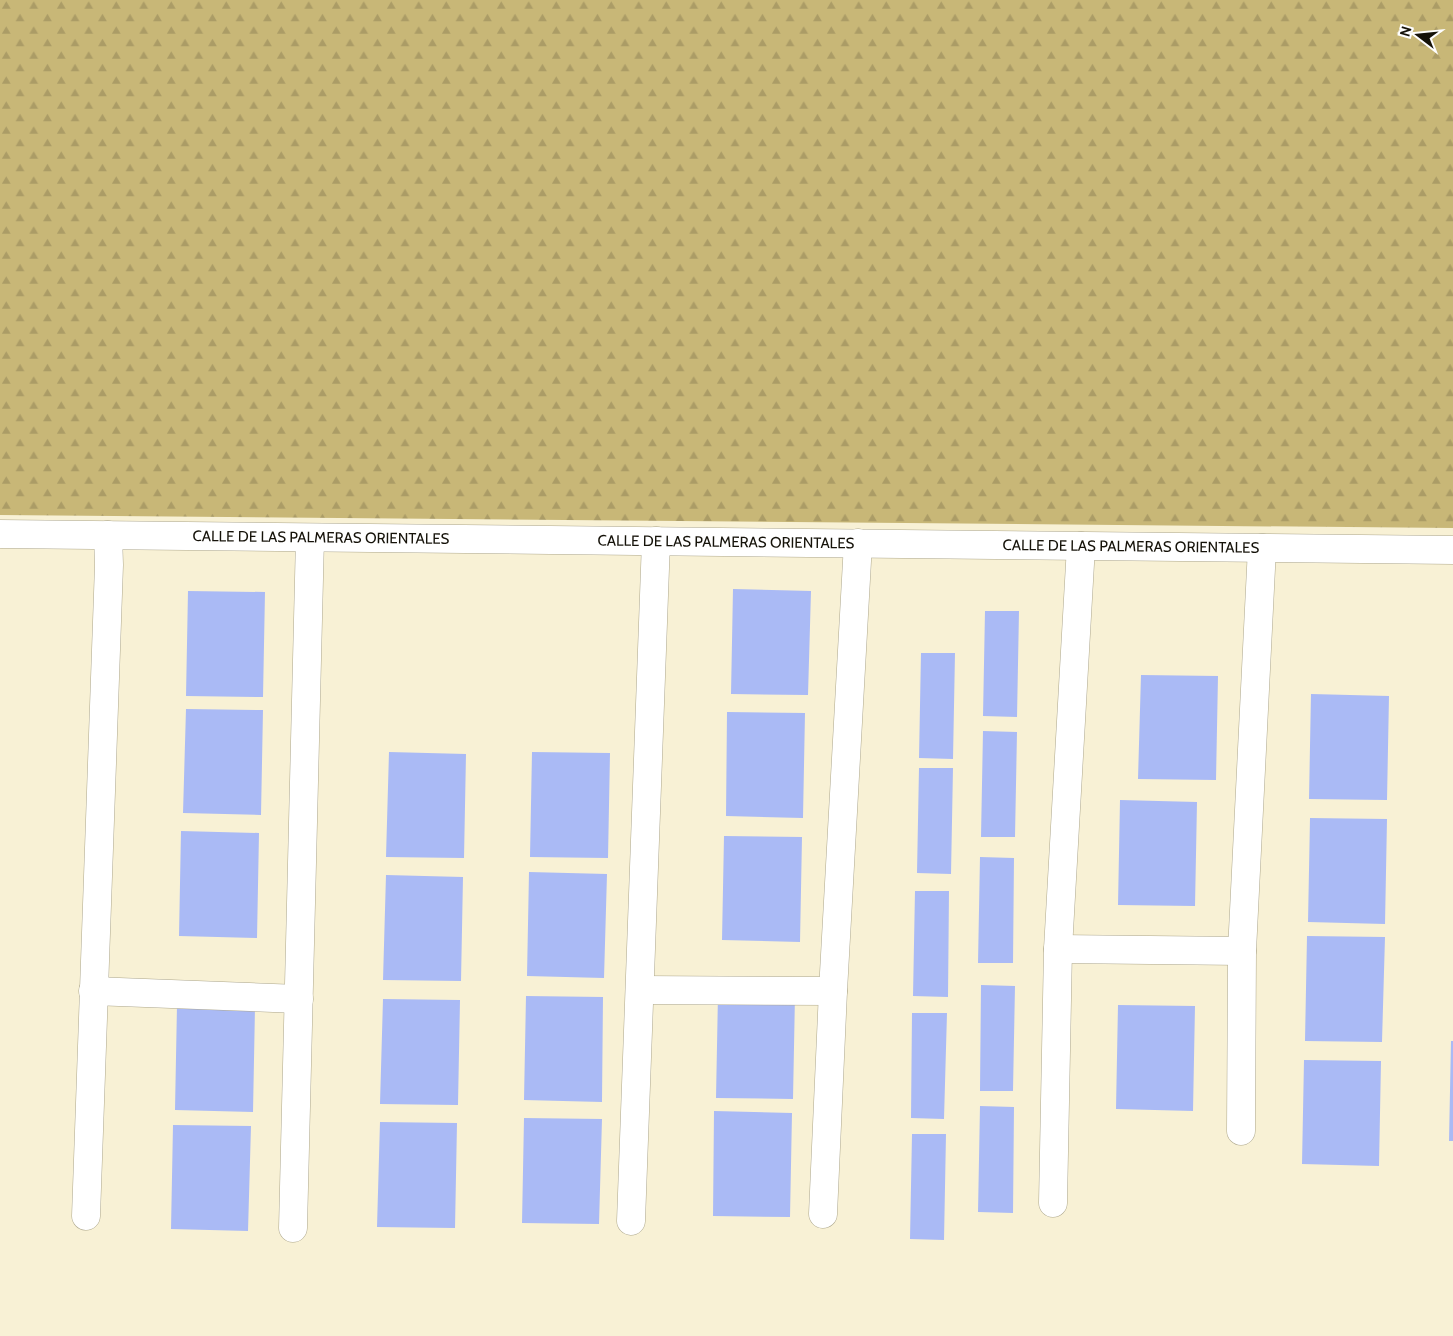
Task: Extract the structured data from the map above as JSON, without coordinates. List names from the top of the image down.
{
  "streets": {
    "street": ["CALLE DE LAS PALMERAS ORIENTALES"]
  },
  "north": "left"
}
